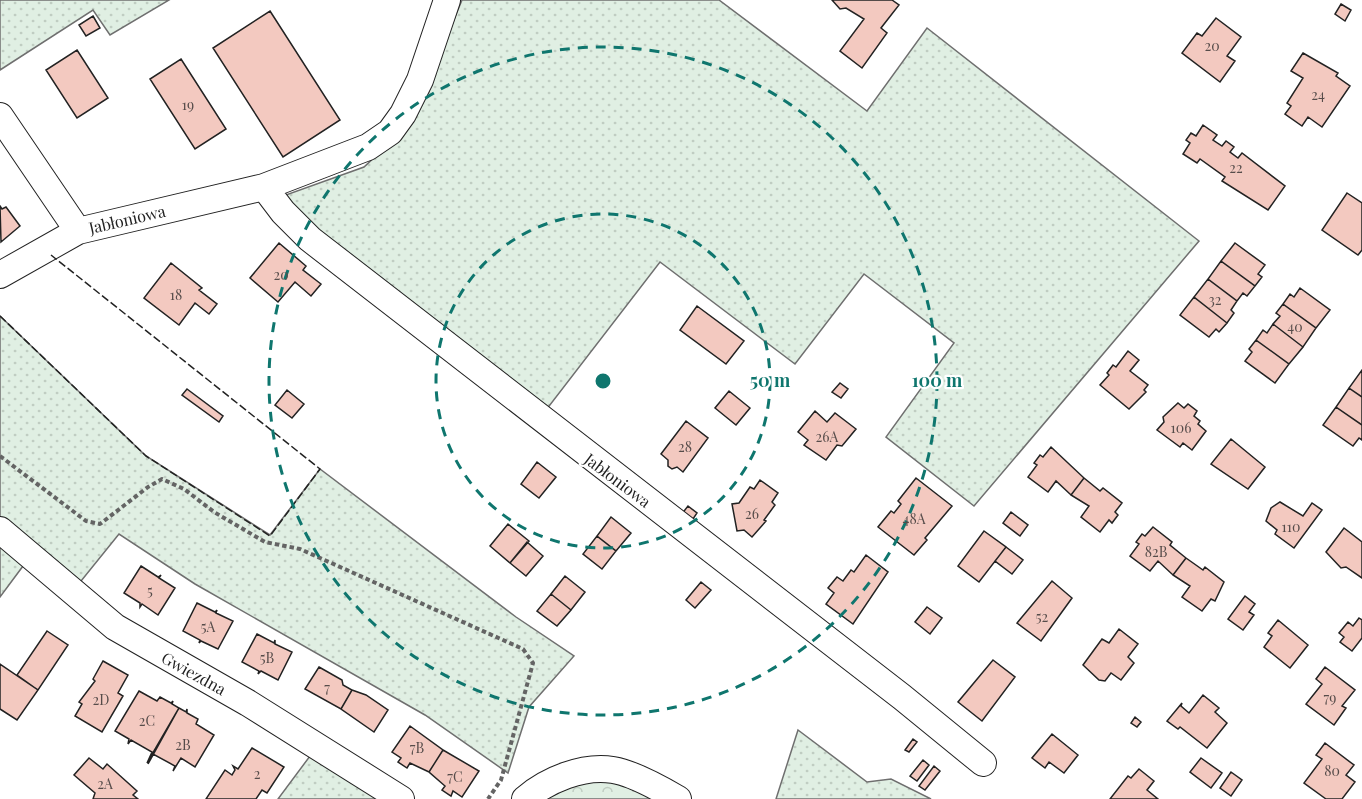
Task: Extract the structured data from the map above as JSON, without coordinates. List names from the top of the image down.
{
  "streets": {
    "street": ["Jabłoniowa", "Gwiezdna"]
  },
  "house_numbers": [
    "20",
    "24",
    "19",
    "22",
    "20",
    "18",
    "32",
    "40",
    "106",
    "26A",
    "28",
    "26",
    "48A",
    "110",
    "82B",
    "5",
    "52",
    "5A",
    "5B",
    "7",
    "79",
    "2D",
    "2C",
    "2B",
    "7B",
    "80",
    "2",
    "7C",
    "2A"
  ],
  "rings": ["50 m", "100 m"]
}
